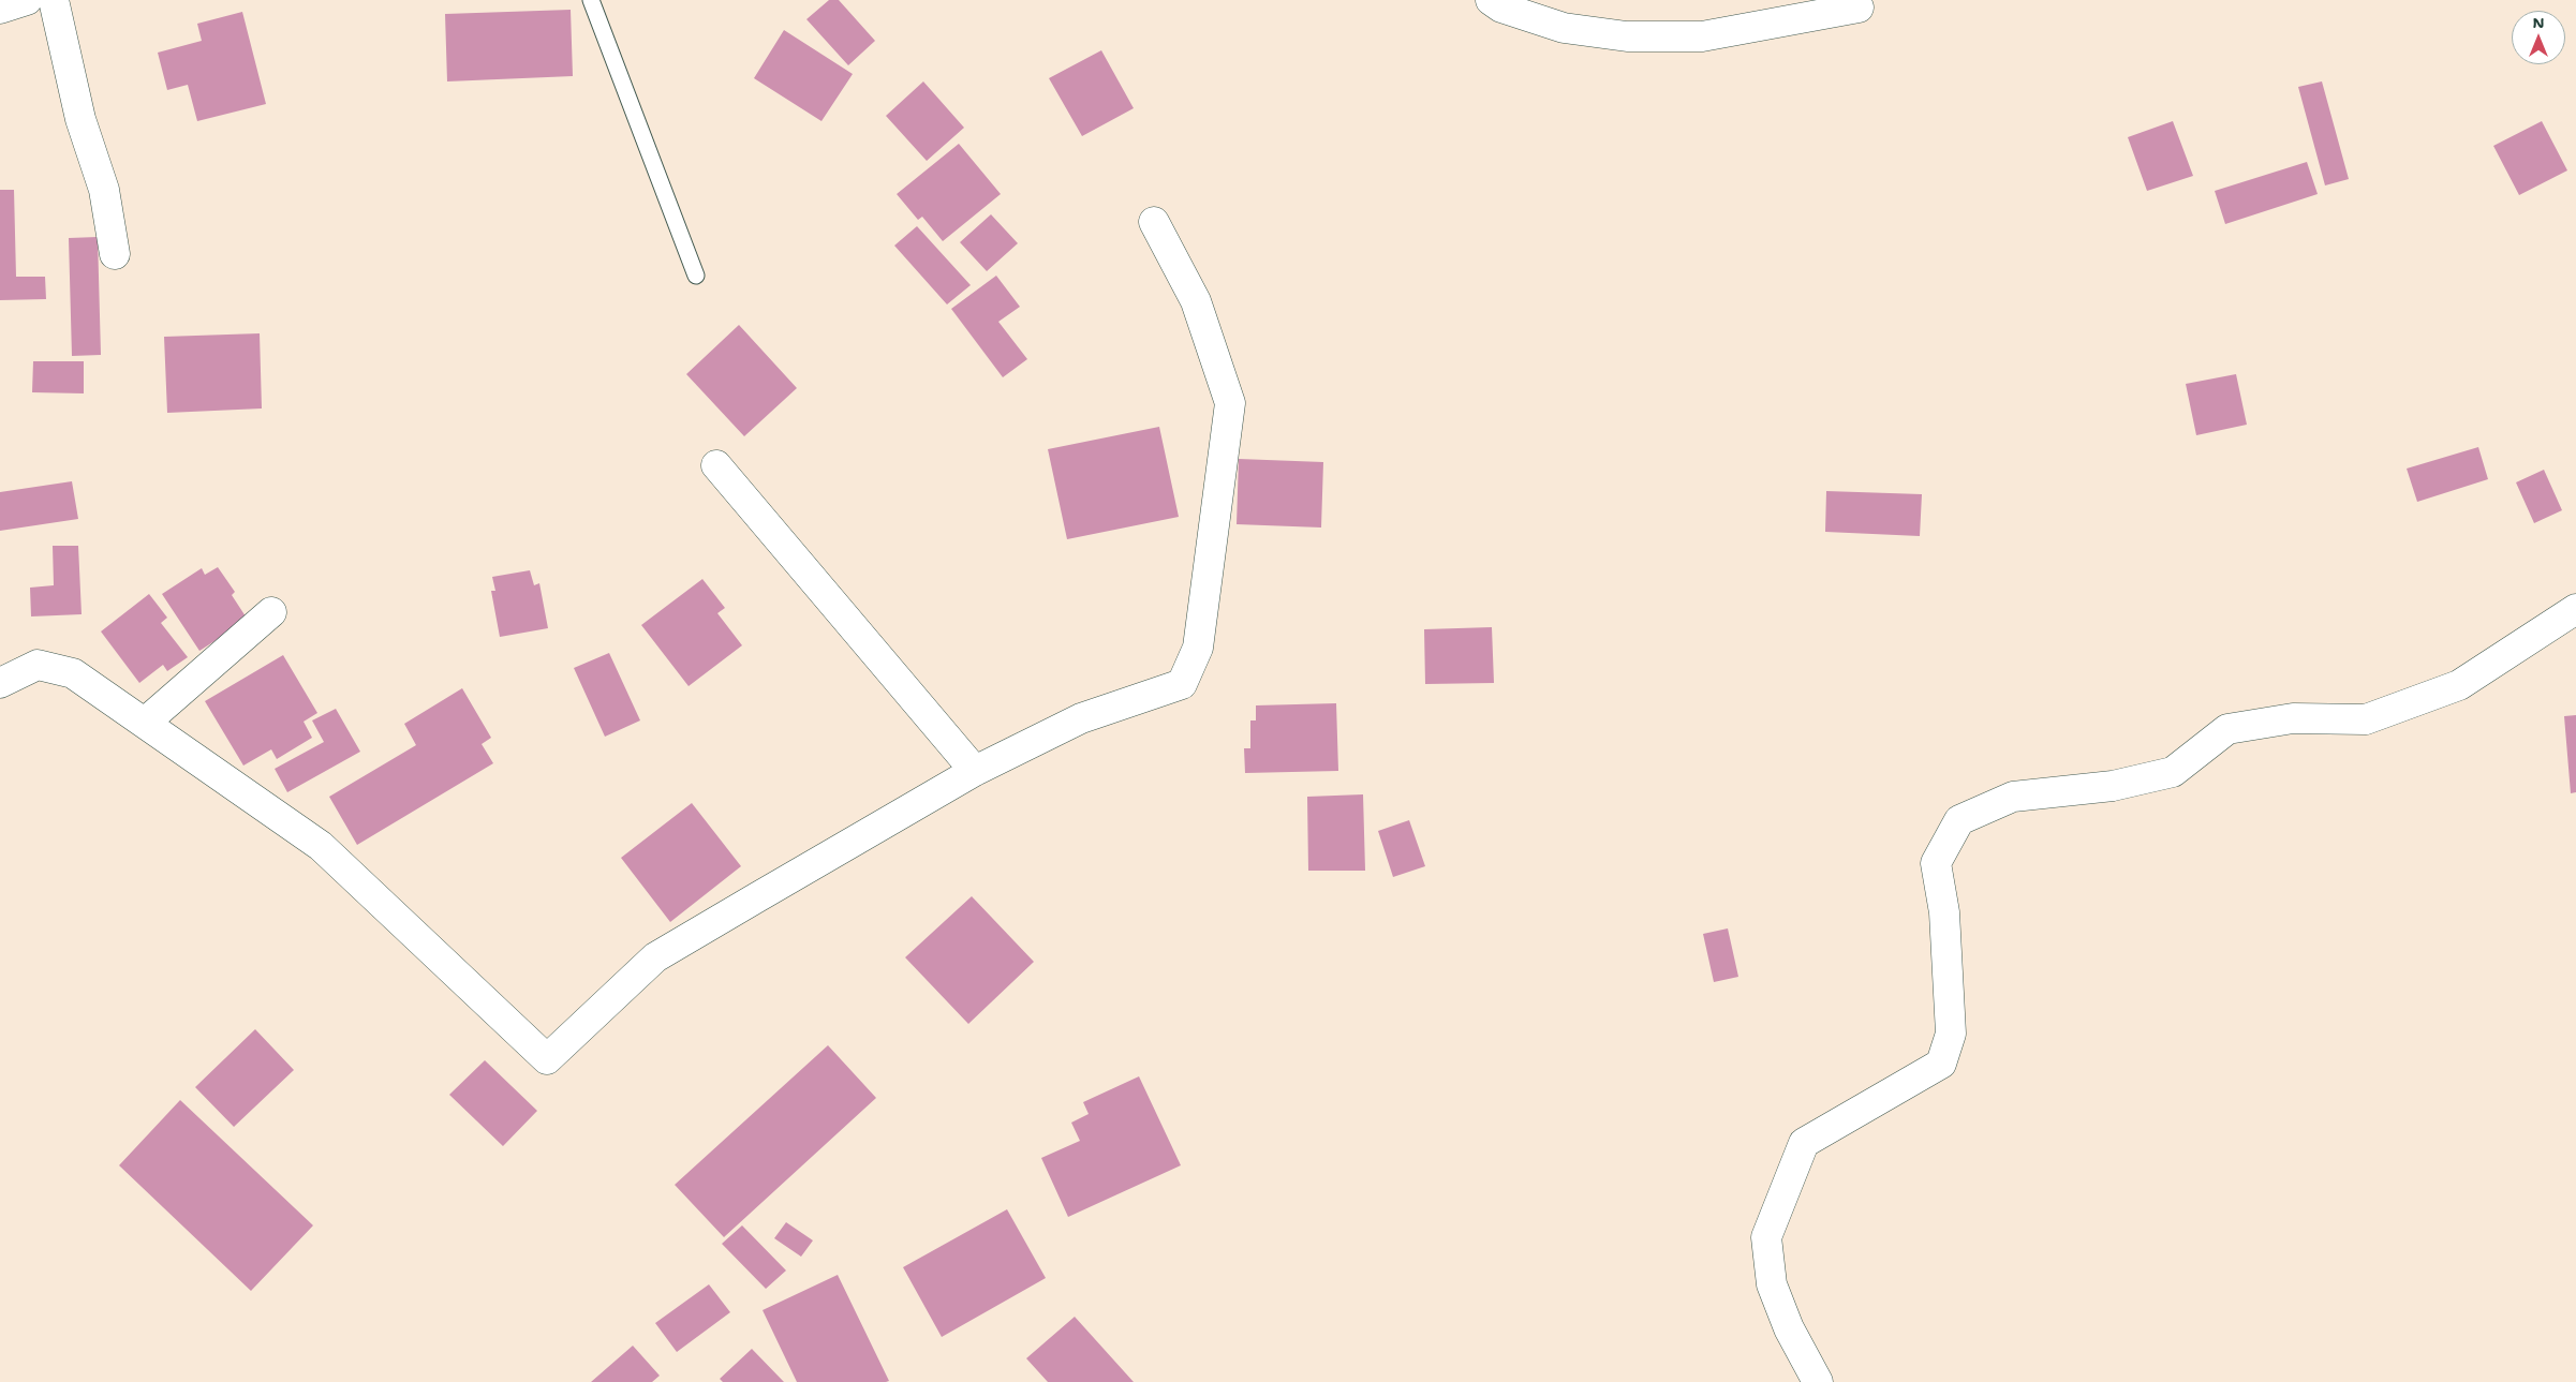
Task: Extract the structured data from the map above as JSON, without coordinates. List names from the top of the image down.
{
  "north": "top"
}
